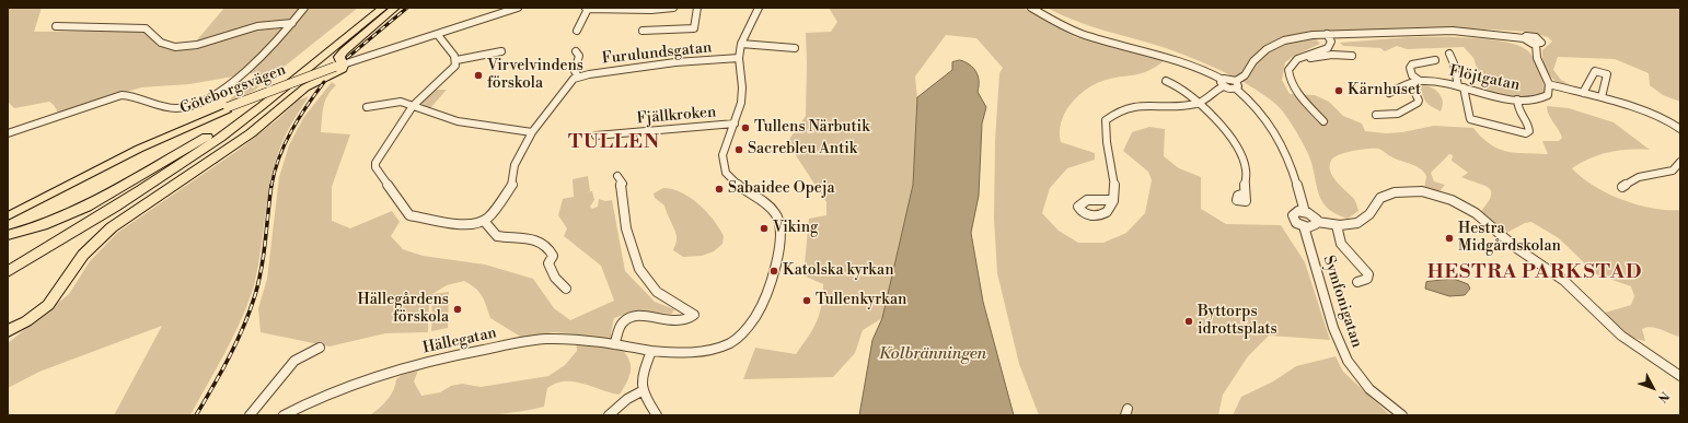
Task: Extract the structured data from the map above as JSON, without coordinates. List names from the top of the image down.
{
  "streets": {
    "main road": ["Göteborgsvägen"],
    "street": [
      "Furulundsgatan",
      "Flöjtgatan",
      "Fjällkroken",
      "Symfonigatan",
      "Hällegatan"
    ]
  },
  "crossings": [
    ["Furulundsgatan", "Hällegatan"],
    ["Fjällkroken", "Hällegatan"]
  ],
  "districts": ["TULLEN", "HESTRA PARKSTAD"],
  "water": ["Kolbränningen"],
  "places": [
    "Virvelvindens förskola",
    "Kärnhuset",
    "Tullens Närbutik",
    "Sacrebleu Antik",
    "Sabaidee Opeja",
    "Viking",
    "Hestra Midgårdskolan",
    "Katolska kyrkan",
    "Tullenkyrkan",
    "Hällegårdens förskola",
    "Byttorps idrottsplats"
  ],
  "north": "bottom right"
}
